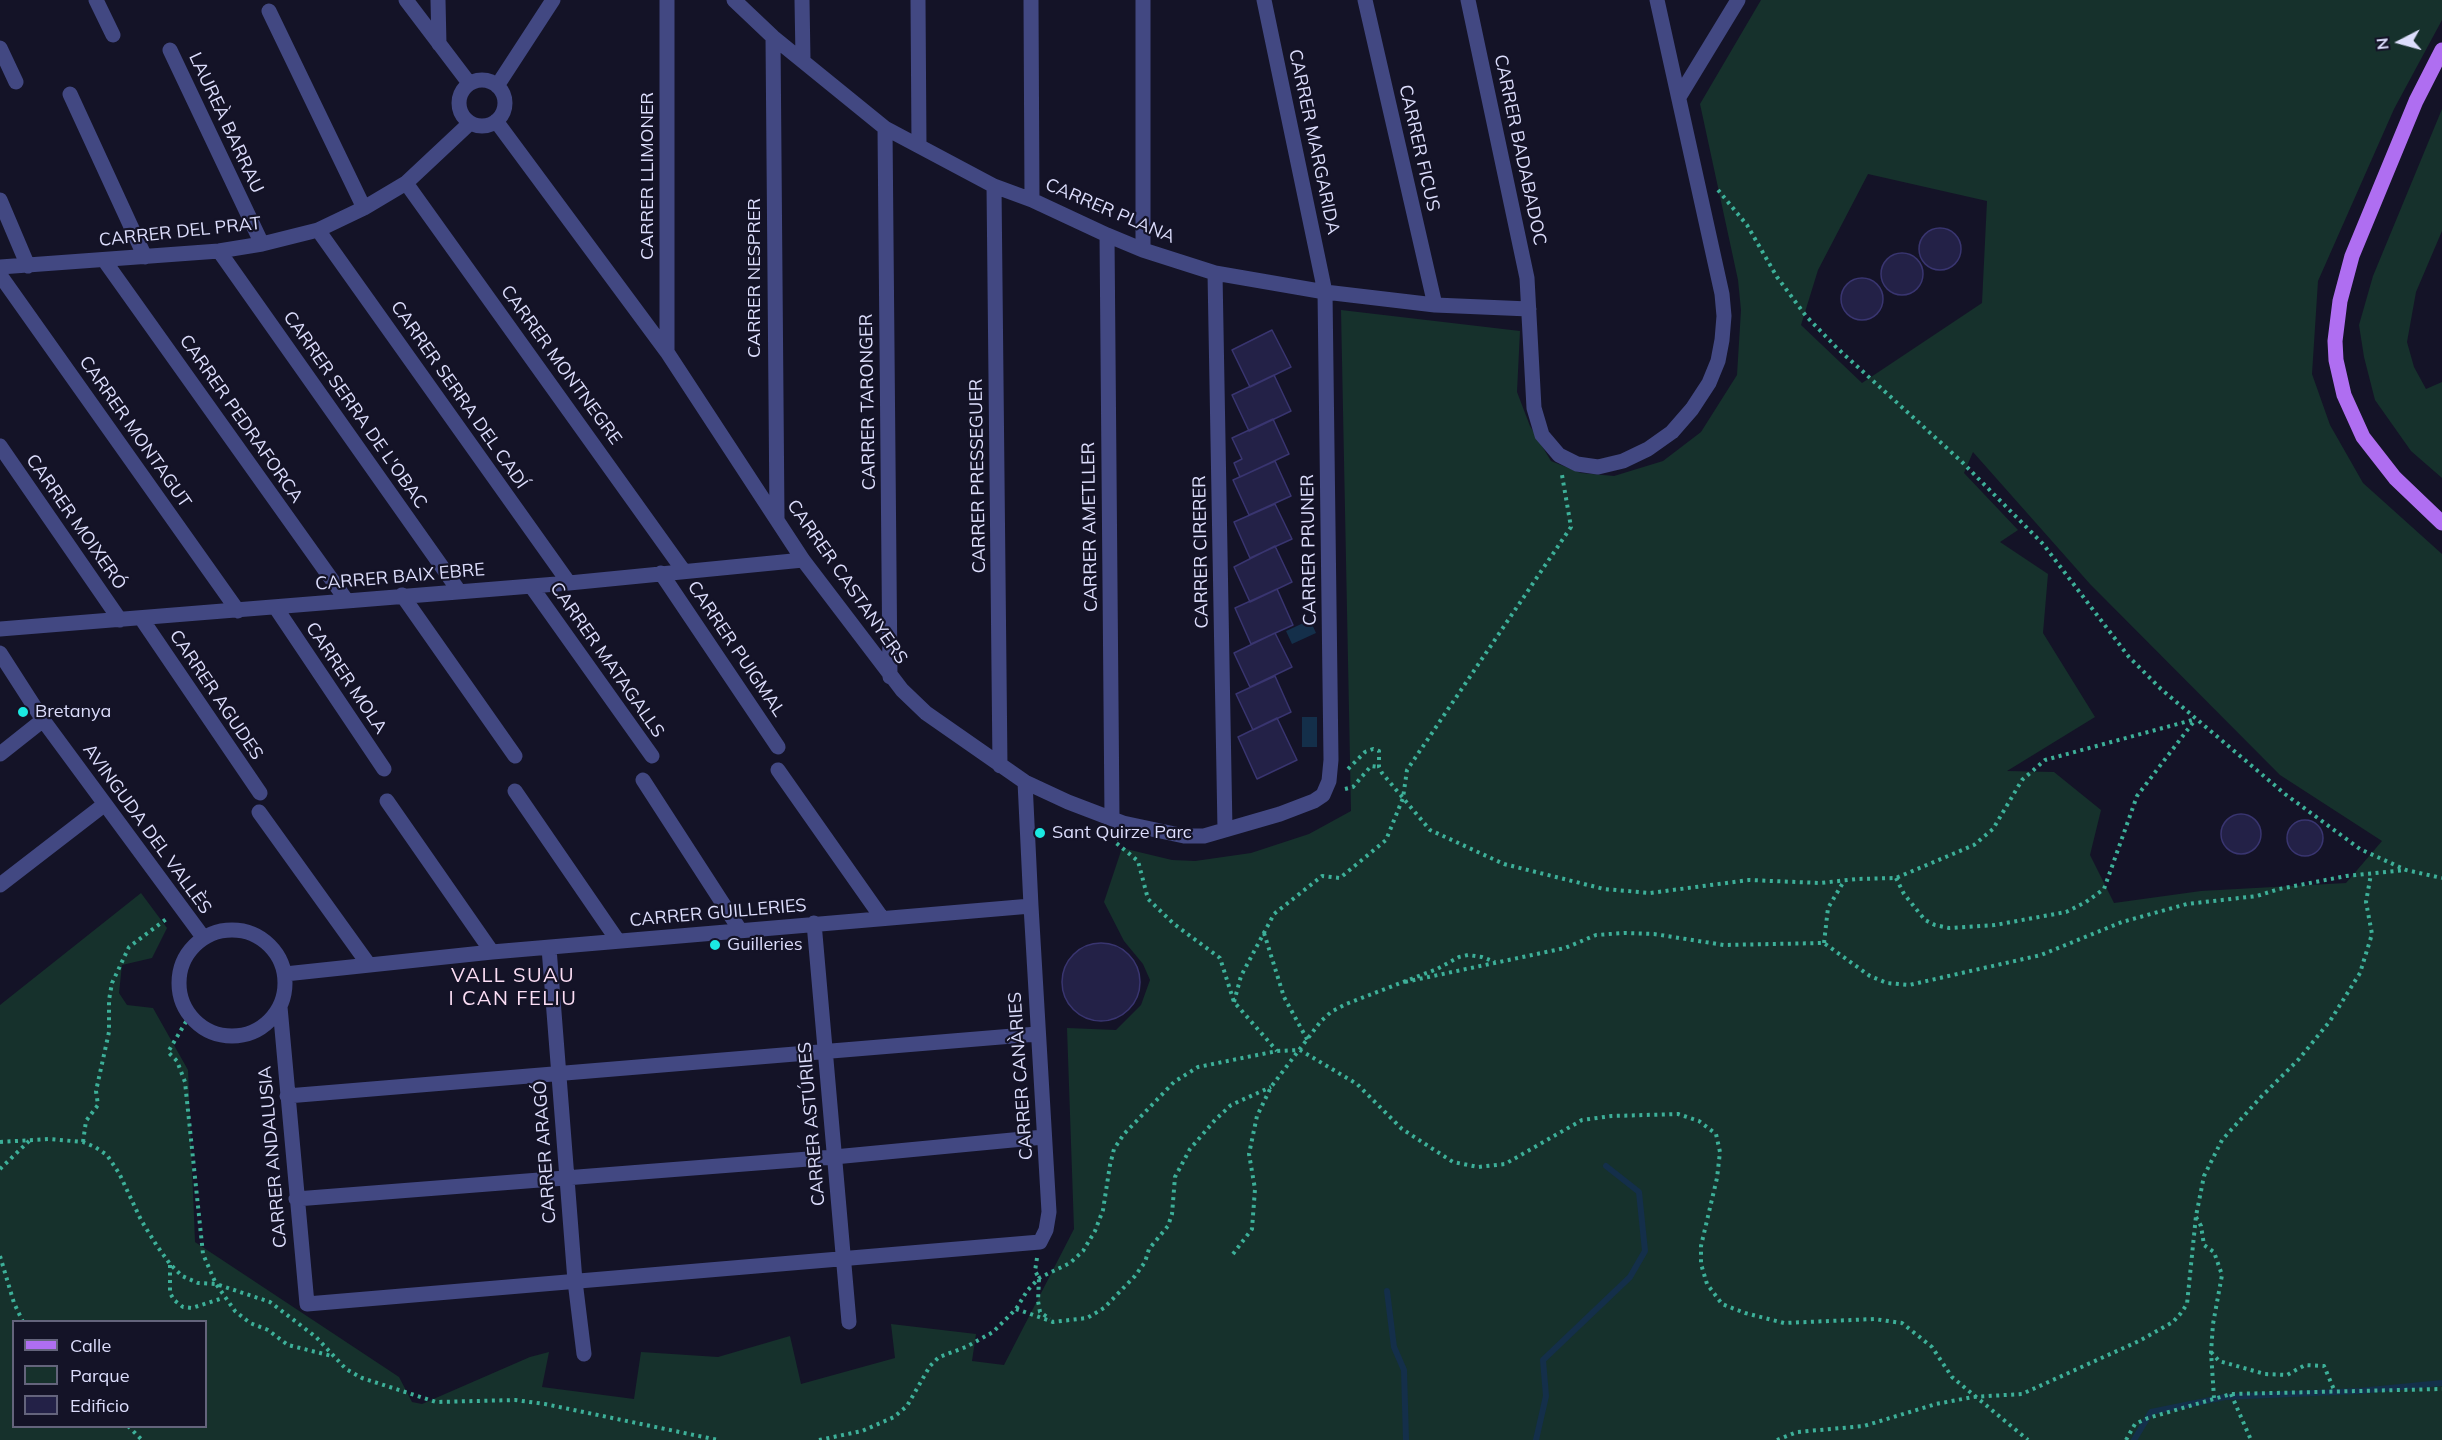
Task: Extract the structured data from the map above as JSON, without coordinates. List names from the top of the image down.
{
  "streets": {
    "street": [
      "LAUREÀ BARRAU",
      "CARRER MARGARIDA",
      "CARRER FICUS",
      "CARRER BADABADOC",
      "CARRER LLIMONER",
      "CARRER PLANA",
      "CARRER DEL PRAT",
      "CARRER NESPRER",
      "CARRER MONTNEGRE",
      "CARRER SERRA DEL CADÍ",
      "CARRER TARONGER",
      "CARRER SERRA DE L'OBAC",
      "CARRER PEDRAFORCA",
      "CARRER MONTAGUT",
      "CARRER PRESSEGUER",
      "CARRER MOIXERÓ",
      "CARRER AMETLLER",
      "CARRER PRUNER",
      "CARRER CIRERER",
      "CARRER BAIX EBRE",
      "CARRER CASTANYERS",
      "CARRER PUIGMAL",
      "CARRER MATAGALLS",
      "CARRER MOLA",
      "CARRER AGUDES",
      "AVINGUDA DEL VALLÈS",
      "CARRER GUILLERIES",
      "CARRER CANÀRIES",
      "CARRER ASTÚRIES",
      "CARRER ARAGÓ",
      "CARRER ANDALUSIA"
    ]
  },
  "crossings": [
    ["LAUREÀ BARRAU", "CARRER DEL PRAT"],
    ["CARRER MARGARIDA", "CARRER PLANA"],
    ["CARRER MARGARIDA", "CARRER PRUNER"],
    ["CARRER FICUS", "CARRER PLANA"],
    ["CARRER BADABADOC", "CARRER PLANA"],
    ["CARRER LLIMONER", "CARRER CASTANYERS"],
    ["CARRER PLANA", "CARRER NESPRER"],
    ["CARRER PLANA", "CARRER TARONGER"],
    ["CARRER PLANA", "CARRER PRESSEGUER"],
    ["CARRER PLANA", "CARRER AMETLLER"],
    ["CARRER PLANA", "CARRER PRUNER"],
    ["CARRER PLANA", "CARRER CIRERER"],
    ["CARRER DEL PRAT", "CARRER MONTNEGRE"],
    ["CARRER DEL PRAT", "CARRER SERRA DEL CADÍ"],
    ["CARRER DEL PRAT", "CARRER SERRA DE L'OBAC"],
    ["CARRER DEL PRAT", "CARRER PEDRAFORCA"],
    ["CARRER DEL PRAT", "CARRER CASTANYERS"],
    ["CARRER NESPRER", "CARRER CASTANYERS"],
    ["CARRER MONTNEGRE", "CARRER BAIX EBRE"],
    ["CARRER SERRA DEL CADÍ", "CARRER BAIX EBRE"],
    ["CARRER TARONGER", "CARRER CASTANYERS"],
    ["CARRER SERRA DE L'OBAC", "CARRER BAIX EBRE"],
    ["CARRER PEDRAFORCA", "CARRER BAIX EBRE"],
    ["CARRER MONTAGUT", "CARRER BAIX EBRE"],
    ["CARRER PRESSEGUER", "CARRER CASTANYERS"],
    ["CARRER MOIXERÓ", "CARRER BAIX EBRE"],
    ["CARRER AMETLLER", "CARRER CASTANYERS"],
    ["CARRER PRUNER", "CARRER CASTANYERS"],
    ["CARRER CIRERER", "CARRER CASTANYERS"],
    ["CARRER BAIX EBRE", "CARRER CASTANYERS"],
    ["CARRER BAIX EBRE", "CARRER PUIGMAL"],
    ["CARRER BAIX EBRE", "CARRER MATAGALLS"],
    ["CARRER BAIX EBRE", "CARRER MOLA"],
    ["CARRER BAIX EBRE", "CARRER AGUDES"],
    ["AVINGUDA DEL VALLÈS", "CARRER GUILLERIES"],
    ["AVINGUDA DEL VALLÈS", "CARRER ANDALUSIA"],
    ["CARRER GUILLERIES", "CARRER CANÀRIES"],
    ["CARRER GUILLERIES", "CARRER ASTÚRIES"],
    ["CARRER GUILLERIES", "CARRER ARAGÓ"],
    ["CARRER GUILLERIES", "CARRER ANDALUSIA"],
    ["CARRER CANÀRIES", "CARRER ASTÚRIES"],
    ["CARRER ARAGÓ", "CARRER ANDALUSIA"]
  ],
  "districts": ["VALL SUAU I CAN FELIU"],
  "places": ["Bretanya", "Sant Quirze Parc", "Guilleries"],
  "legend": ["Calle", "Parque", "Edificio"],
  "north": "left"
}
